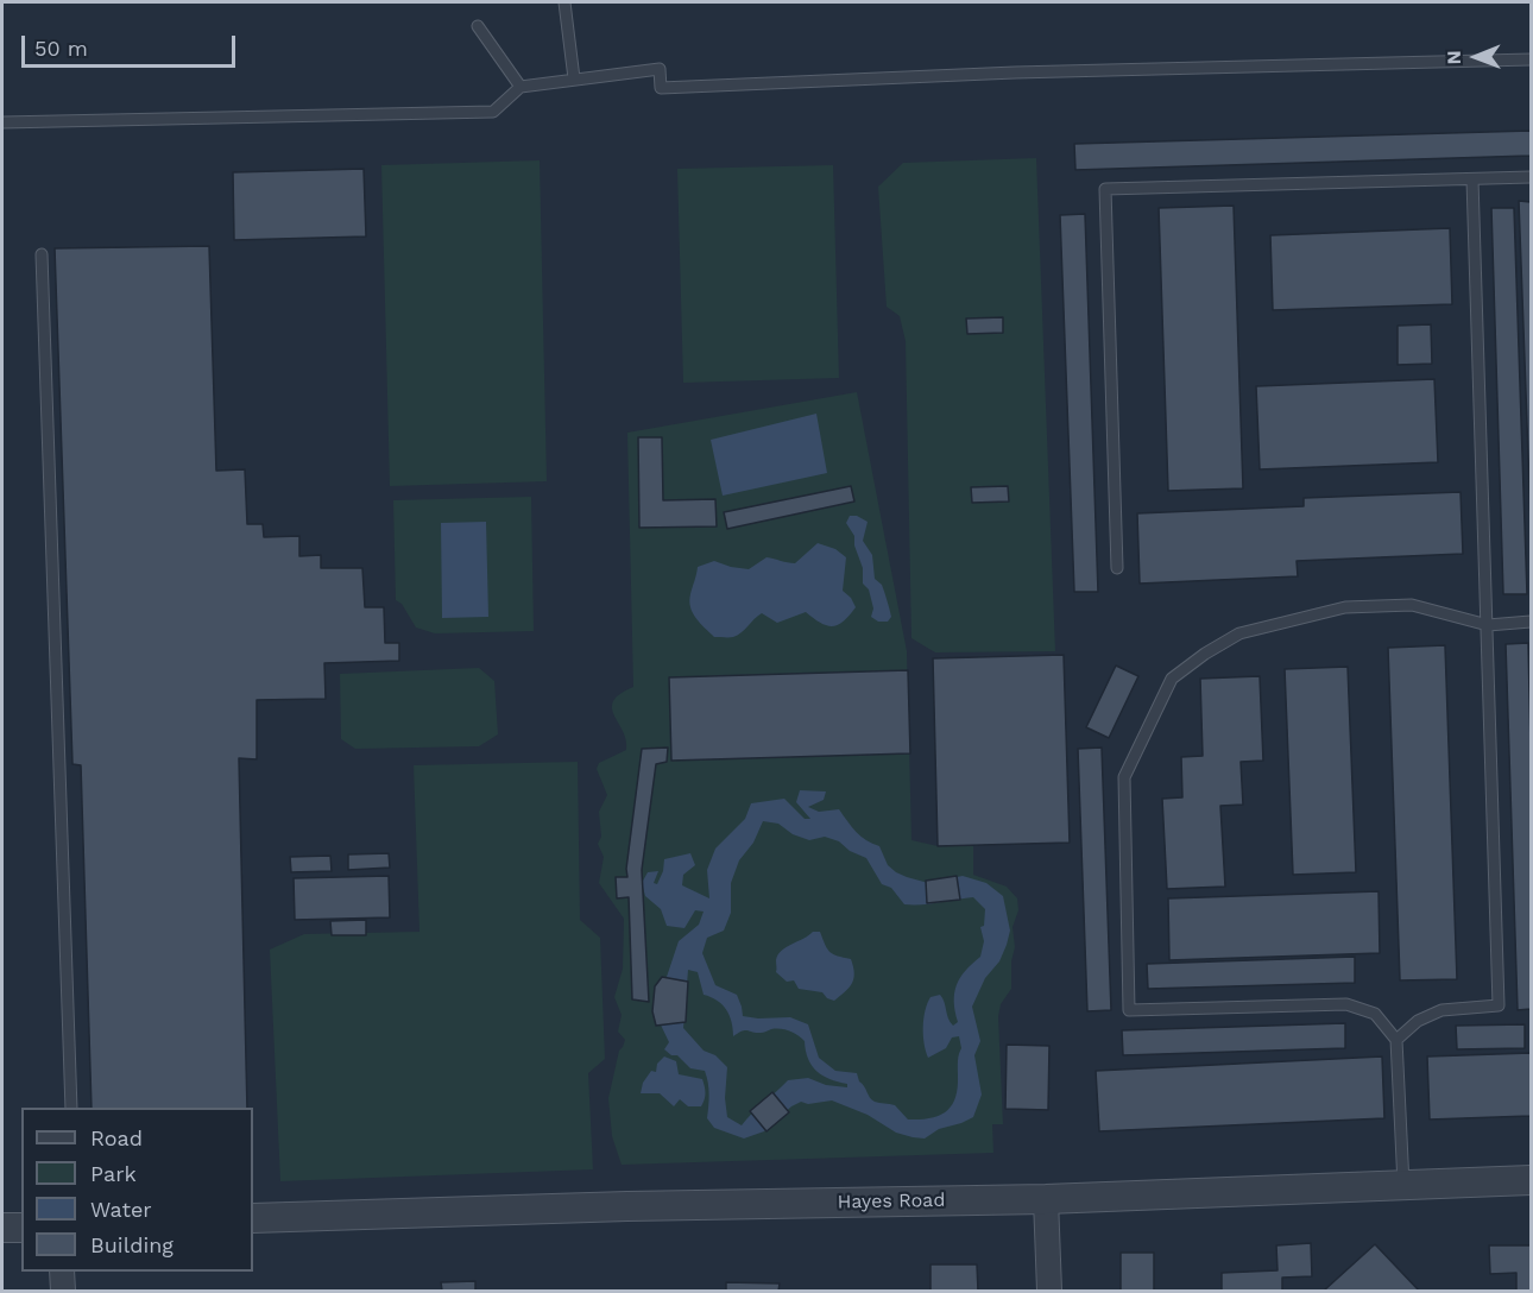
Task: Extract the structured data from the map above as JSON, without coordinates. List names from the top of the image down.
{
  "streets": {
    "street": ["Hayes Road"]
  },
  "legend": [
    "Road",
    "Park",
    "Water",
    "Building"
  ],
  "scale_bar": "50 m",
  "north": "left"
}
